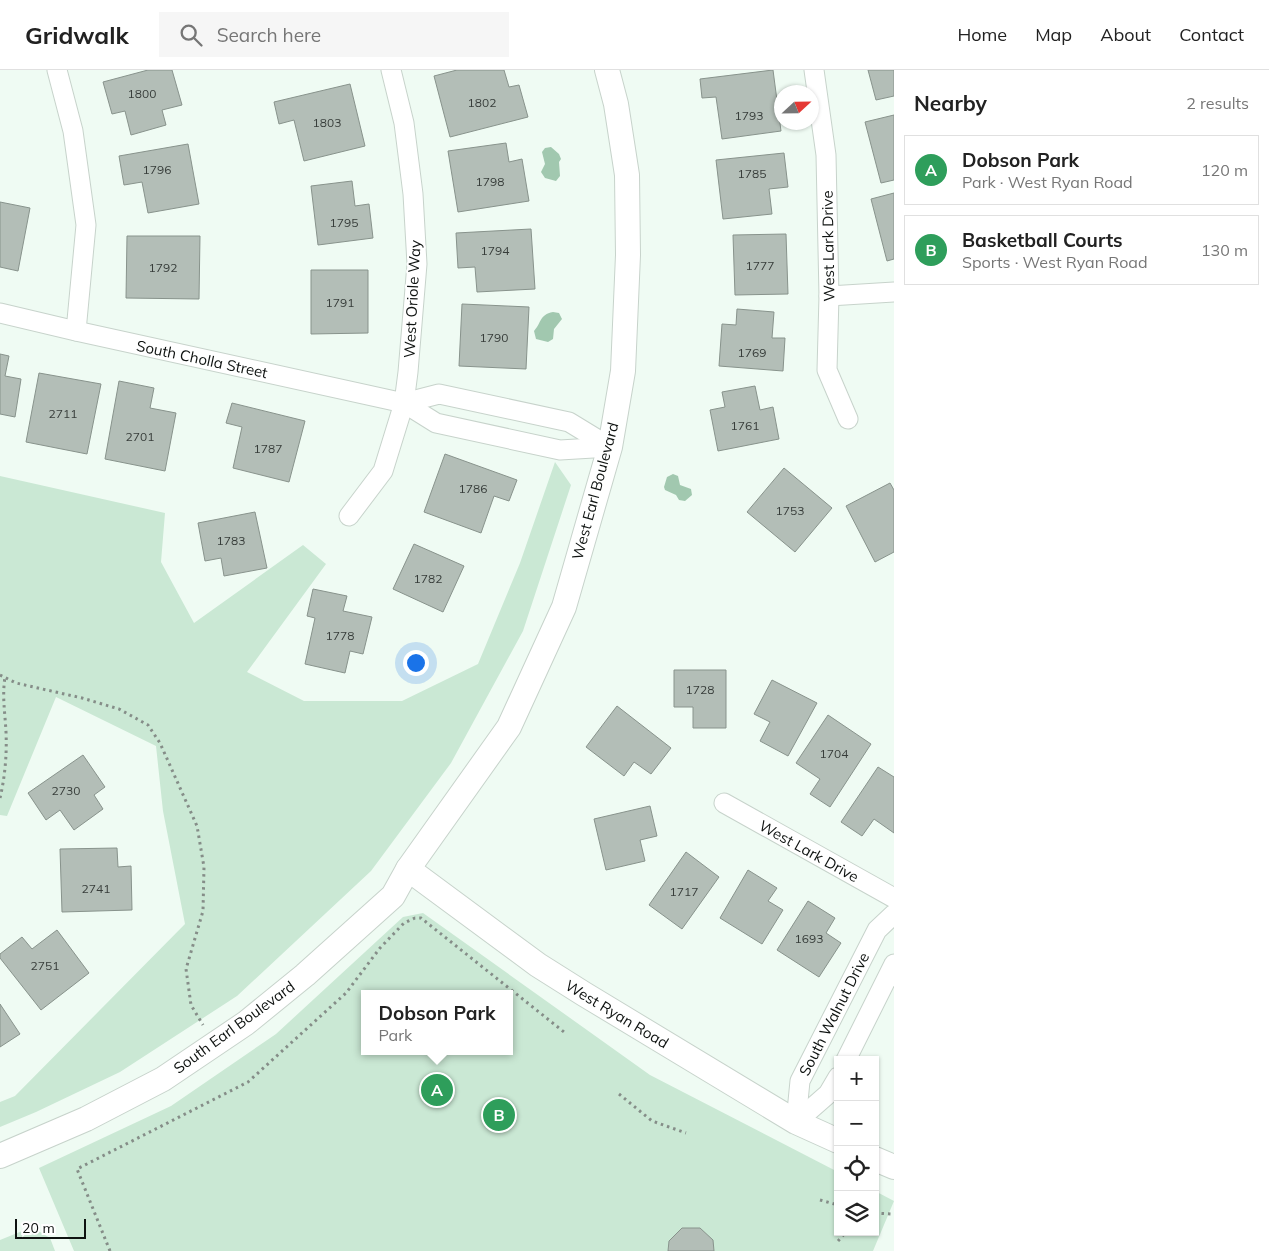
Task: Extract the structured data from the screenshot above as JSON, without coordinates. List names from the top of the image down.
{
  "streets": {
    "street": [
      "West Lark Drive",
      "West Oriole Way",
      "South Cholla Street",
      "West Earl Boulevard",
      "West Ryan Road",
      "South Walnut Drive",
      "South Earl Boulevard"
    ]
  },
  "crossings": [
    ["West Oriole Way", "South Cholla Street"],
    ["South Cholla Street", "West Earl Boulevard"],
    ["West Earl Boulevard", "West Ryan Road"],
    ["West Earl Boulevard", "South Earl Boulevard"],
    ["West Ryan Road", "South Walnut Drive"],
    ["West Ryan Road", "South Earl Boulevard"]
  ],
  "house_numbers": [
    "1800",
    "1802",
    "1793",
    "1803",
    "1796",
    "1785",
    "1798",
    "1795",
    "1794",
    "1777",
    "1792",
    "1791",
    "1790",
    "1769",
    "2711",
    "1761",
    "2701",
    "1787",
    "1786",
    "1753",
    "1783",
    "1782",
    "1778",
    "1728",
    "1704",
    "2730",
    "2741",
    "1717",
    "1693",
    "2751"
  ],
  "scale_bar": "20 m",
  "north": "right",
  "page": {
    "header": "Gridwalk",
    "search": "Search here",
    "nav": [
      "Home",
      "Map",
      "About",
      "Contact"
    ],
    "heading": ["Nearby", "2 results"],
    "list": [
      {
        "mark": "A",
        "name": "Dobson Park",
        "note": "Park · West Ryan Road",
        "value": "120 m"
      },
      {
        "mark": "B",
        "name": "Basketball Courts",
        "note": "Sports · West Ryan Road",
        "value": "130 m"
      }
    ],
    "popup": ["Dobson Park", "Park"],
    "map_buttons": ["+", "−"],
    "pins": ["A", "B"],
    "scale": "20 m"
  }
}
